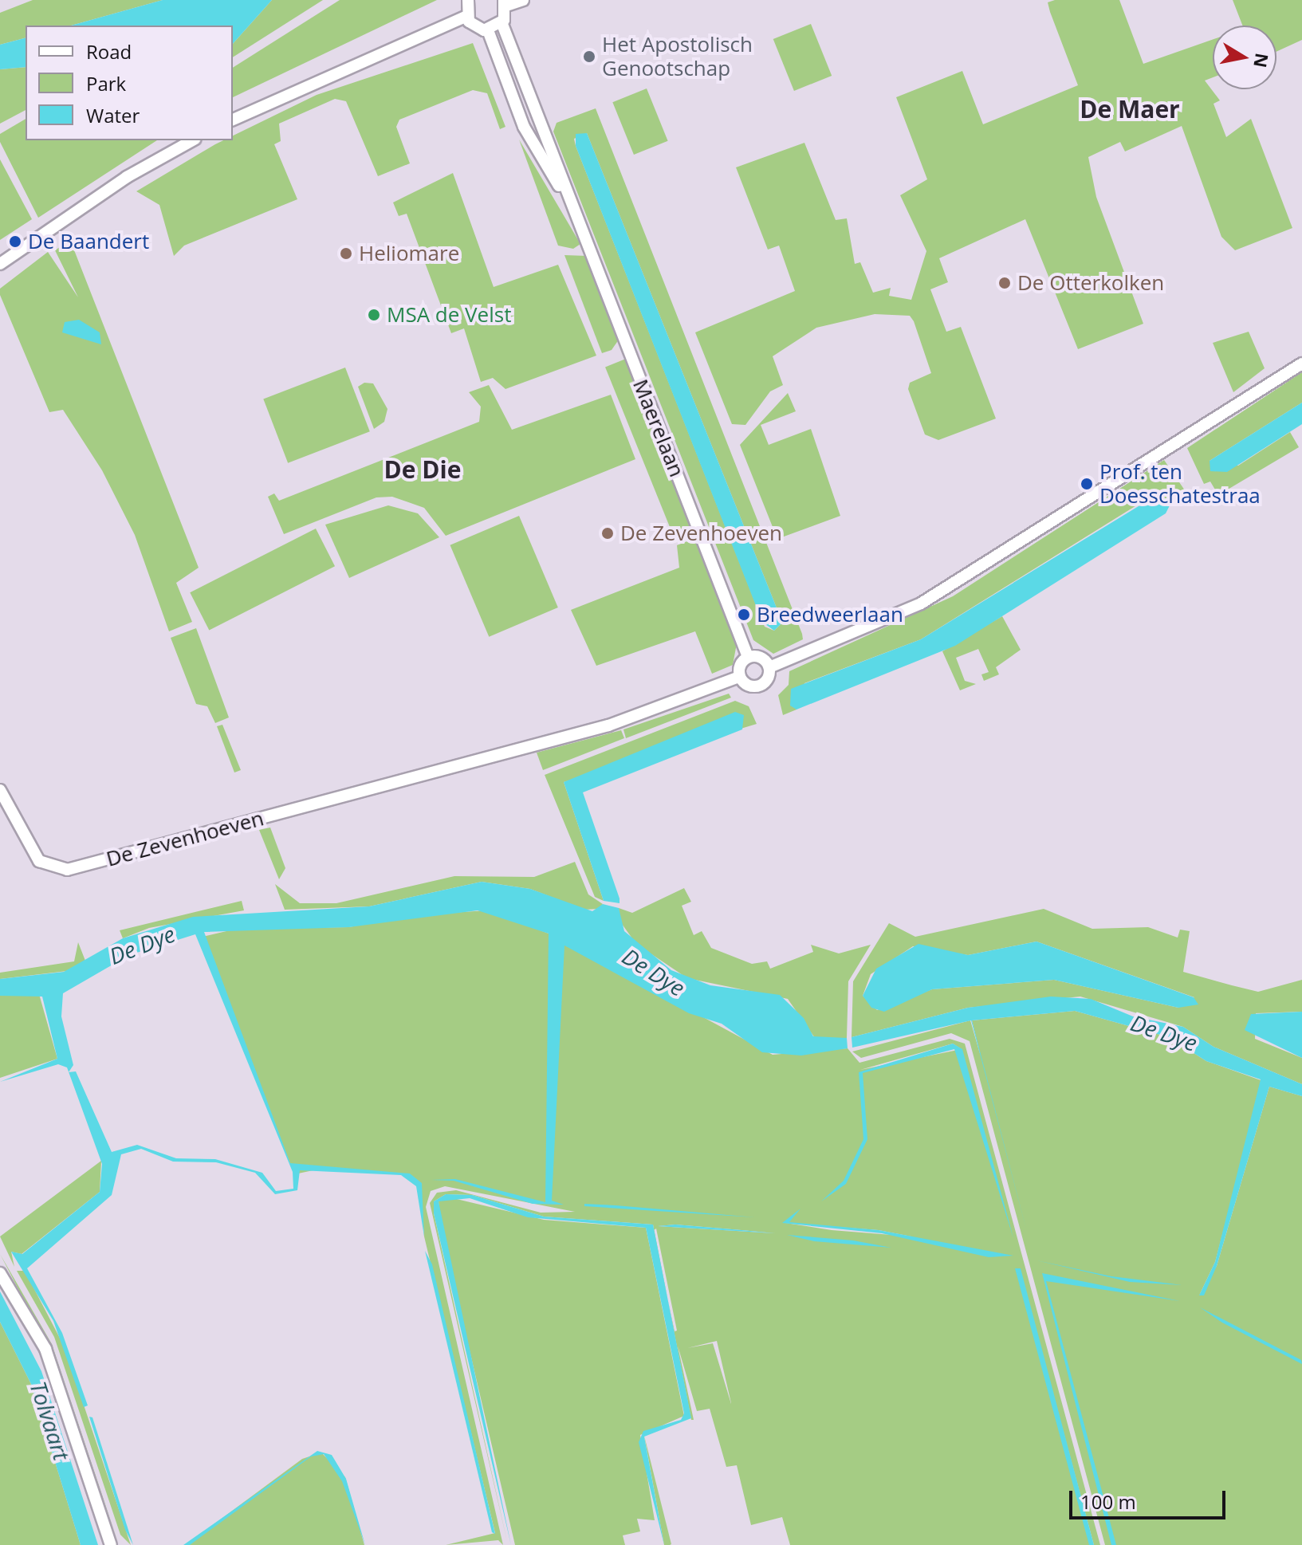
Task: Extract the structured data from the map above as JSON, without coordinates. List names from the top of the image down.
{
  "streets": {
    "street": ["Maerelaan", "De Zevenhoeven"]
  },
  "crossings": [
    ["Maerelaan", "De Zevenhoeven"]
  ],
  "districts": ["De Maer", "De Die"],
  "water": ["De Dye", "Tolvaart"],
  "places": [
    "Het Apostolisch Genootschap",
    "De Baandert",
    "Heliomare",
    "De Otterkolken",
    "MSA de Velst",
    "Prof. ten Doesschatestraa",
    "De Zevenhoeven",
    "Breedweerlaan"
  ],
  "legend": ["Road", "Park", "Water"],
  "scale_bar": "100 m",
  "north": "right"
}
